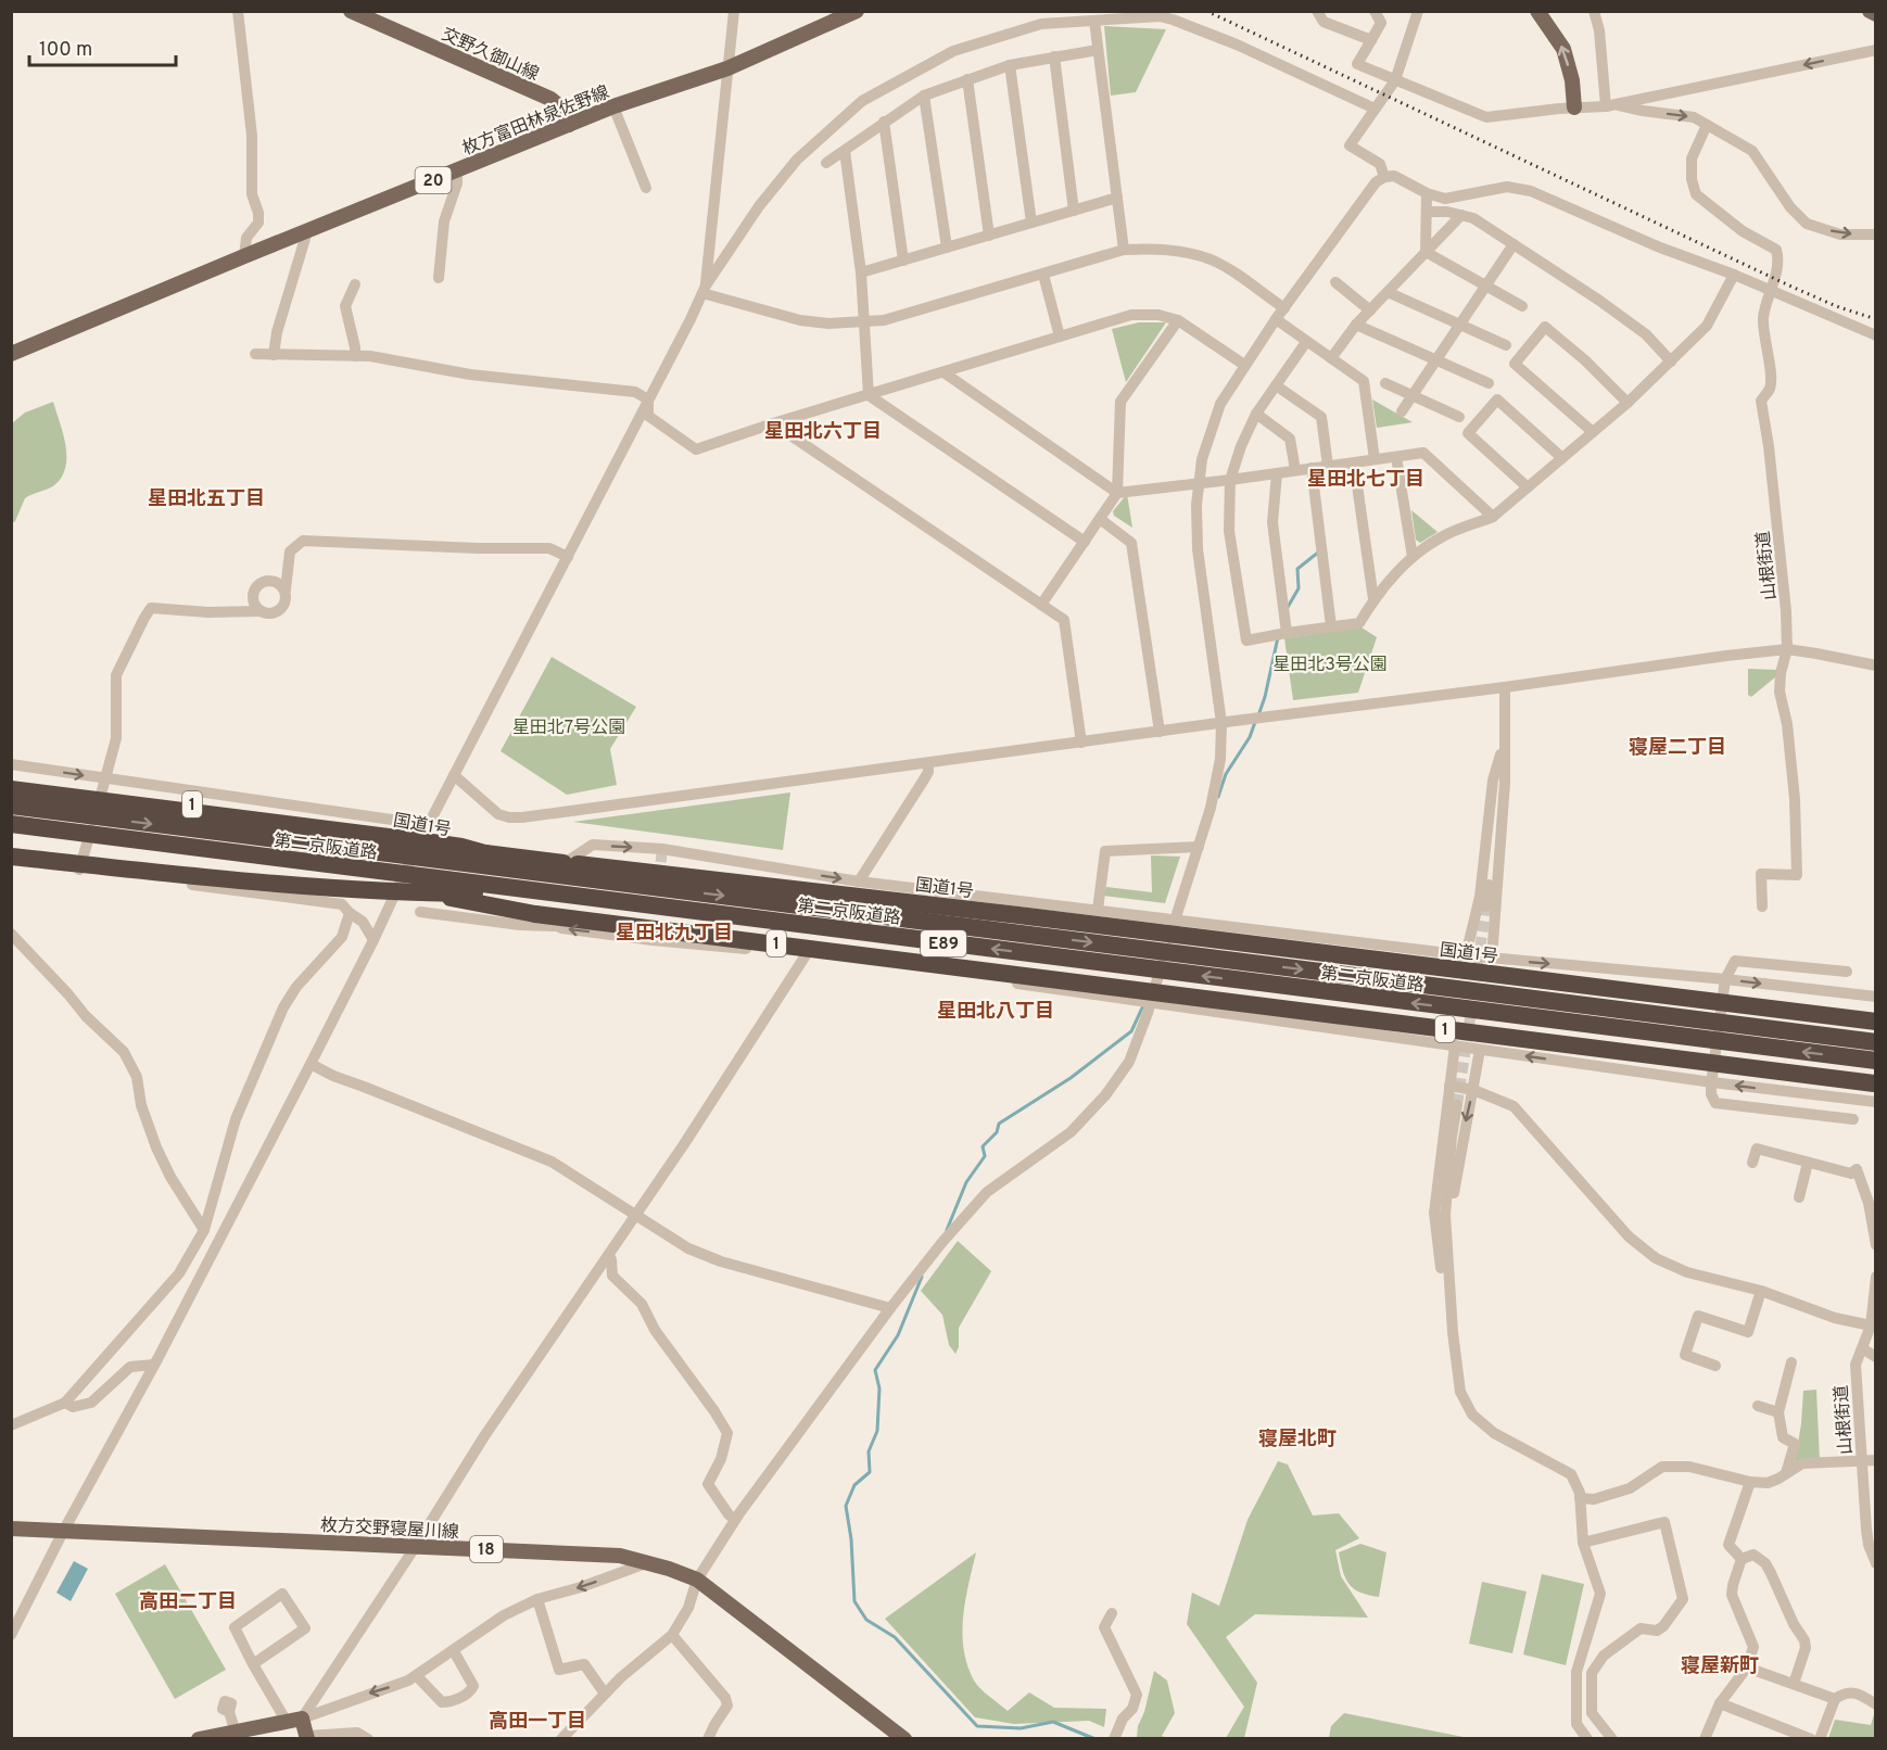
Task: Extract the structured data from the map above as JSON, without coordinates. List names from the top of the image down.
{
  "streets": {
    "highway": [
      "1",
      "国道1号",
      "第二京阪道路",
      "E89"
    ],
    "main road": [
      "交野久御山線",
      "枚方富田林泉佐野線",
      "20",
      "枚方交野寝屋川線",
      "18"
    ],
    "street": ["山根街道"]
  },
  "crossings": [
    ["交野久御山線", "枚方富田林泉佐野線"],
    ["国道1号", "第二京阪道路"]
  ],
  "districts": [
    "星田北六丁目",
    "星田北七丁目",
    "星田北五丁目",
    "寝屋二丁目",
    "星田北九丁目",
    "星田北八丁目",
    "寝屋北町",
    "高田二丁目",
    "寝屋新町",
    "高田一丁目"
  ],
  "parks": ["星田北3号公園", "星田北7号公園"],
  "scale_bar": "100 m"
}
